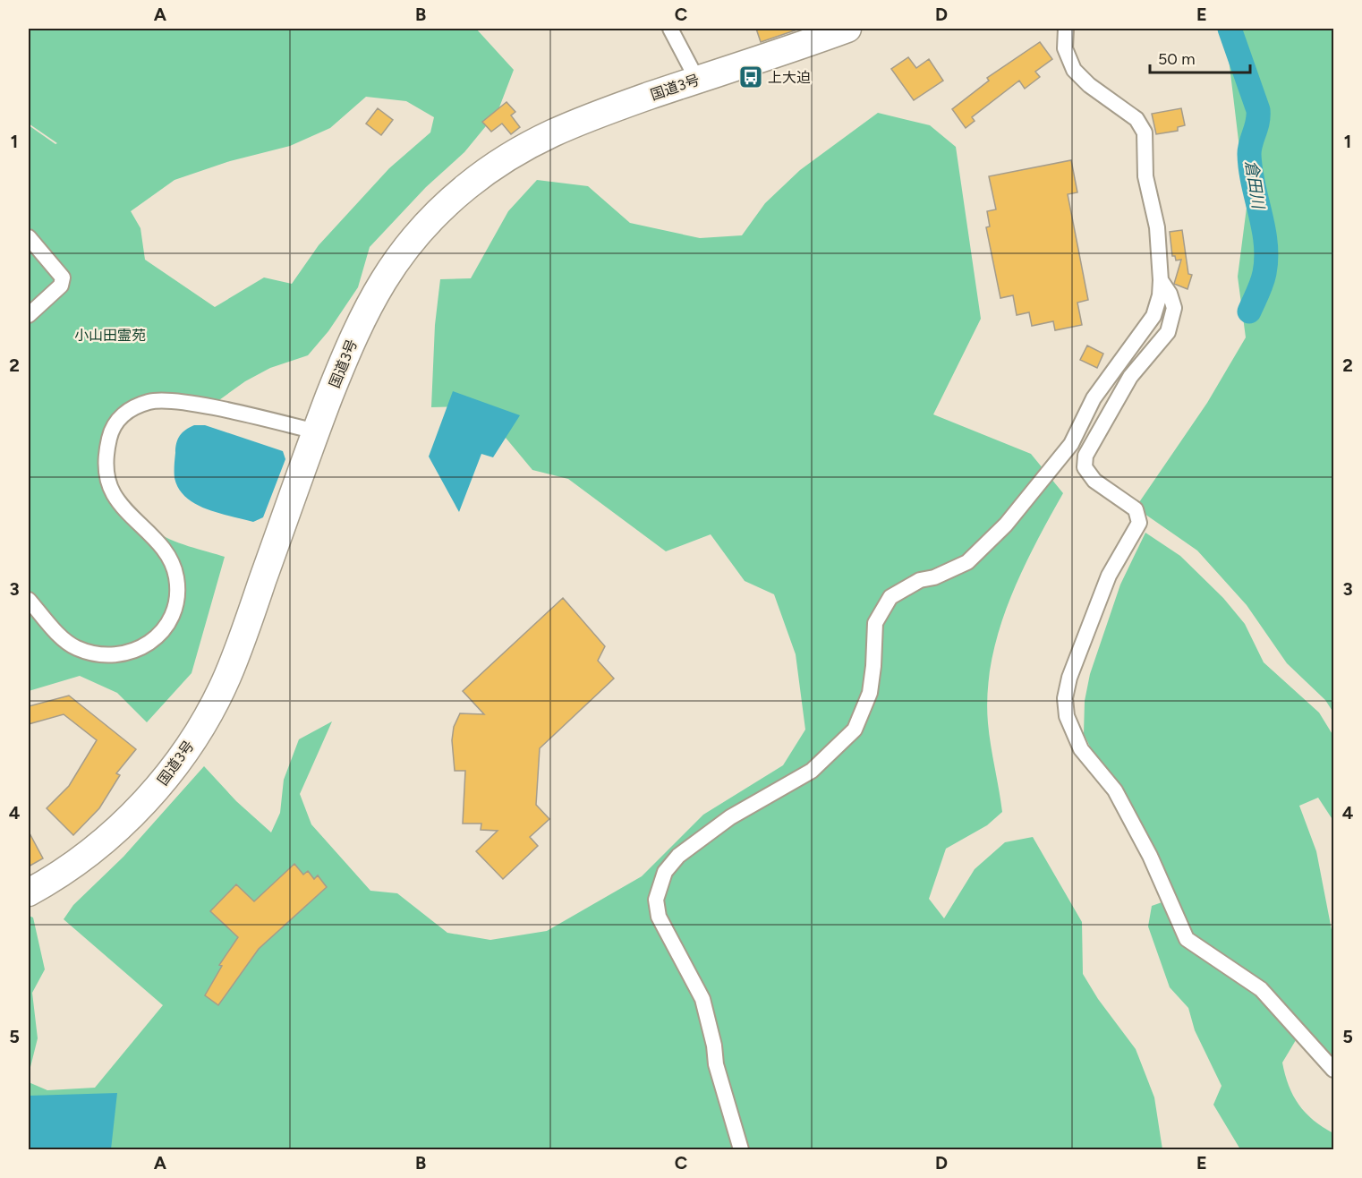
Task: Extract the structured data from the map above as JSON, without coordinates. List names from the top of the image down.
{
  "streets": {
    "highway": ["国道3号"]
  },
  "water": ["倉田川"],
  "parks": ["小山田霊苑"],
  "places": {
    "bus stop": ["上大迫"]
  },
  "scale_bar": "50 m",
  "grid": {
    "columns": [
      "A",
      "B",
      "C",
      "D",
      "E"
    ],
    "rows": [
      "1",
      "2",
      "3",
      "4",
      "5"
    ]
  }
}
